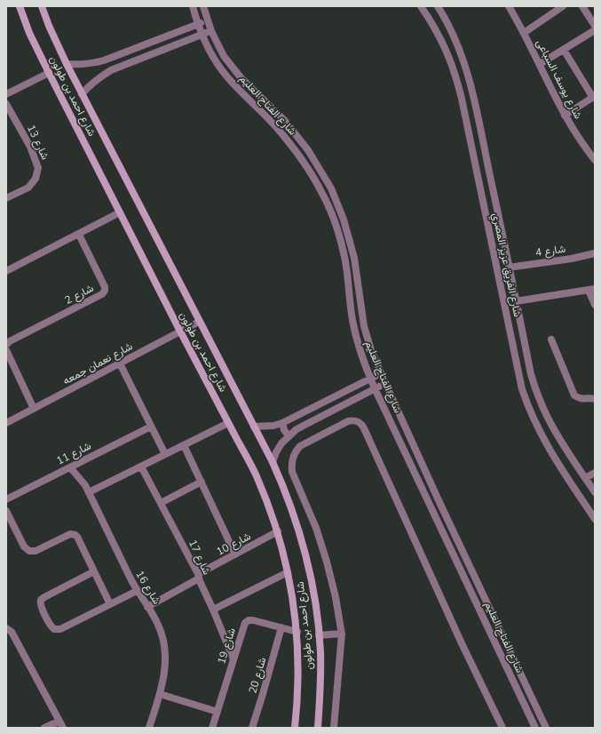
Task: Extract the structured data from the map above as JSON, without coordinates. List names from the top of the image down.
{
  "streets": {
    "street": [
      "شارع يوسف السباعى",
      "شارع احمد بن طولون",
      "شارع الفتاح العليم",
      "شارع 13",
      "شارع 4",
      "شارع الفريق عزيز المصري",
      "شارع 2",
      "شارع نعمان جمعه",
      "شارع 11",
      "شارع 10",
      "شارع 17",
      "شارع 16",
      "شارع 19",
      "شارع 20"
    ]
  },
  "crossings": [
    ["شارع احمد بن طولون", "شارع نعمان جمعه"],
    ["شارع احمد بن طولون", "شارع 10"],
    ["شارع احمد بن طولون", "شارع 19"],
    ["شارع 4", "شارع الفريق عزيز المصري"],
    ["شارع 11", "شارع 16"],
    ["شارع 10", "شارع 17"],
    ["شارع 10", "شارع 16"],
    ["شارع 17", "شارع 19"],
    ["شارع 19", "شارع 20"]
  ]
}
